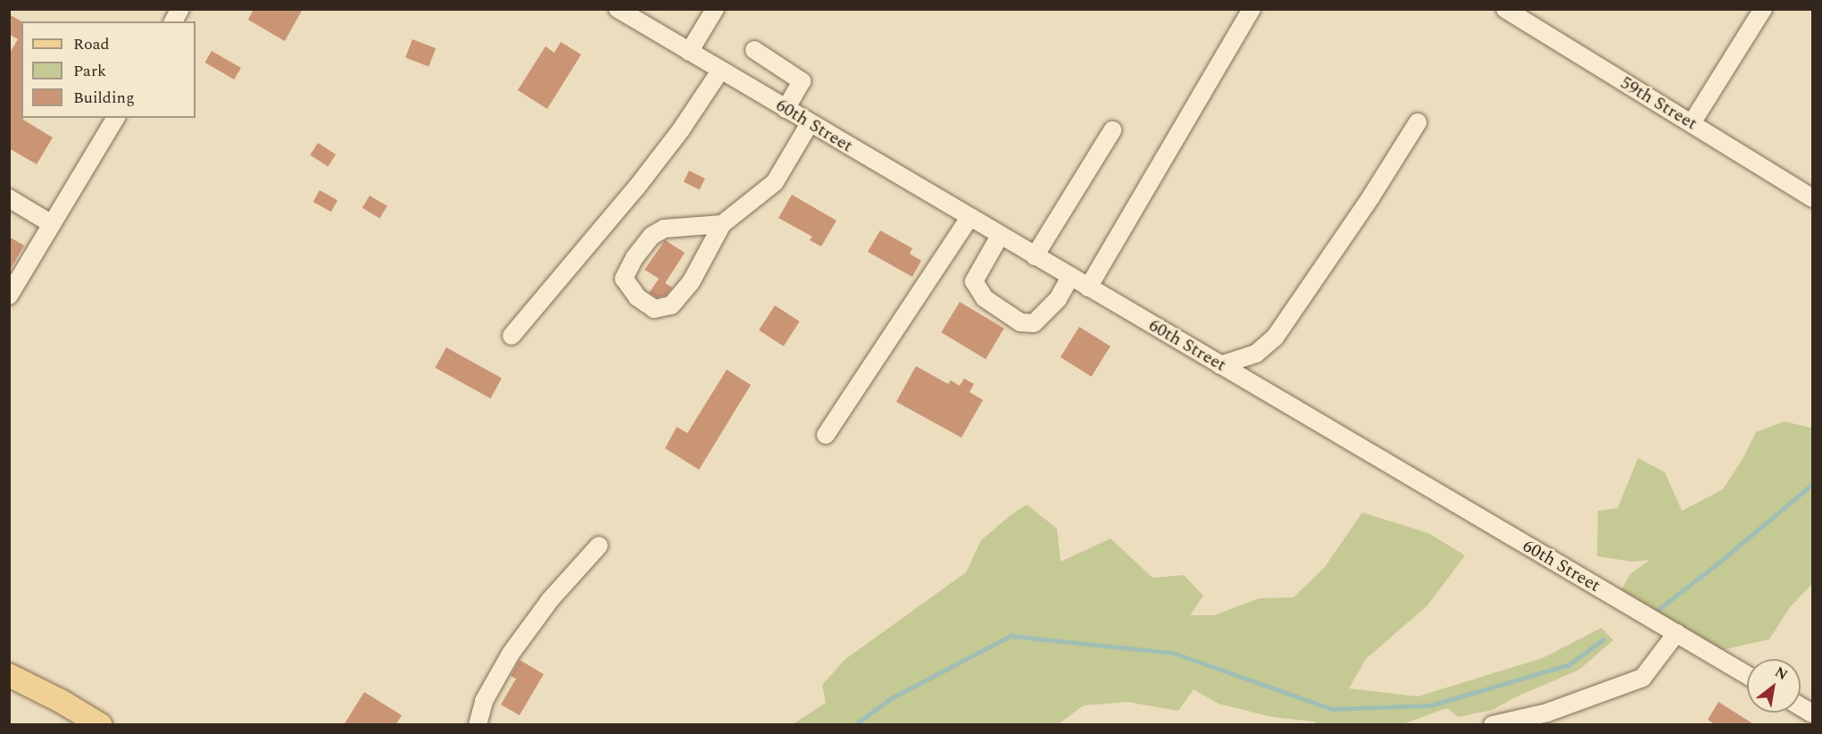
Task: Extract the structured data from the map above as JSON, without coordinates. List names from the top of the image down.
{
  "streets": {
    "street": ["59th Street", "60th Street"]
  },
  "legend": ["Road", "Park", "Building"],
  "north": "top right"
}
